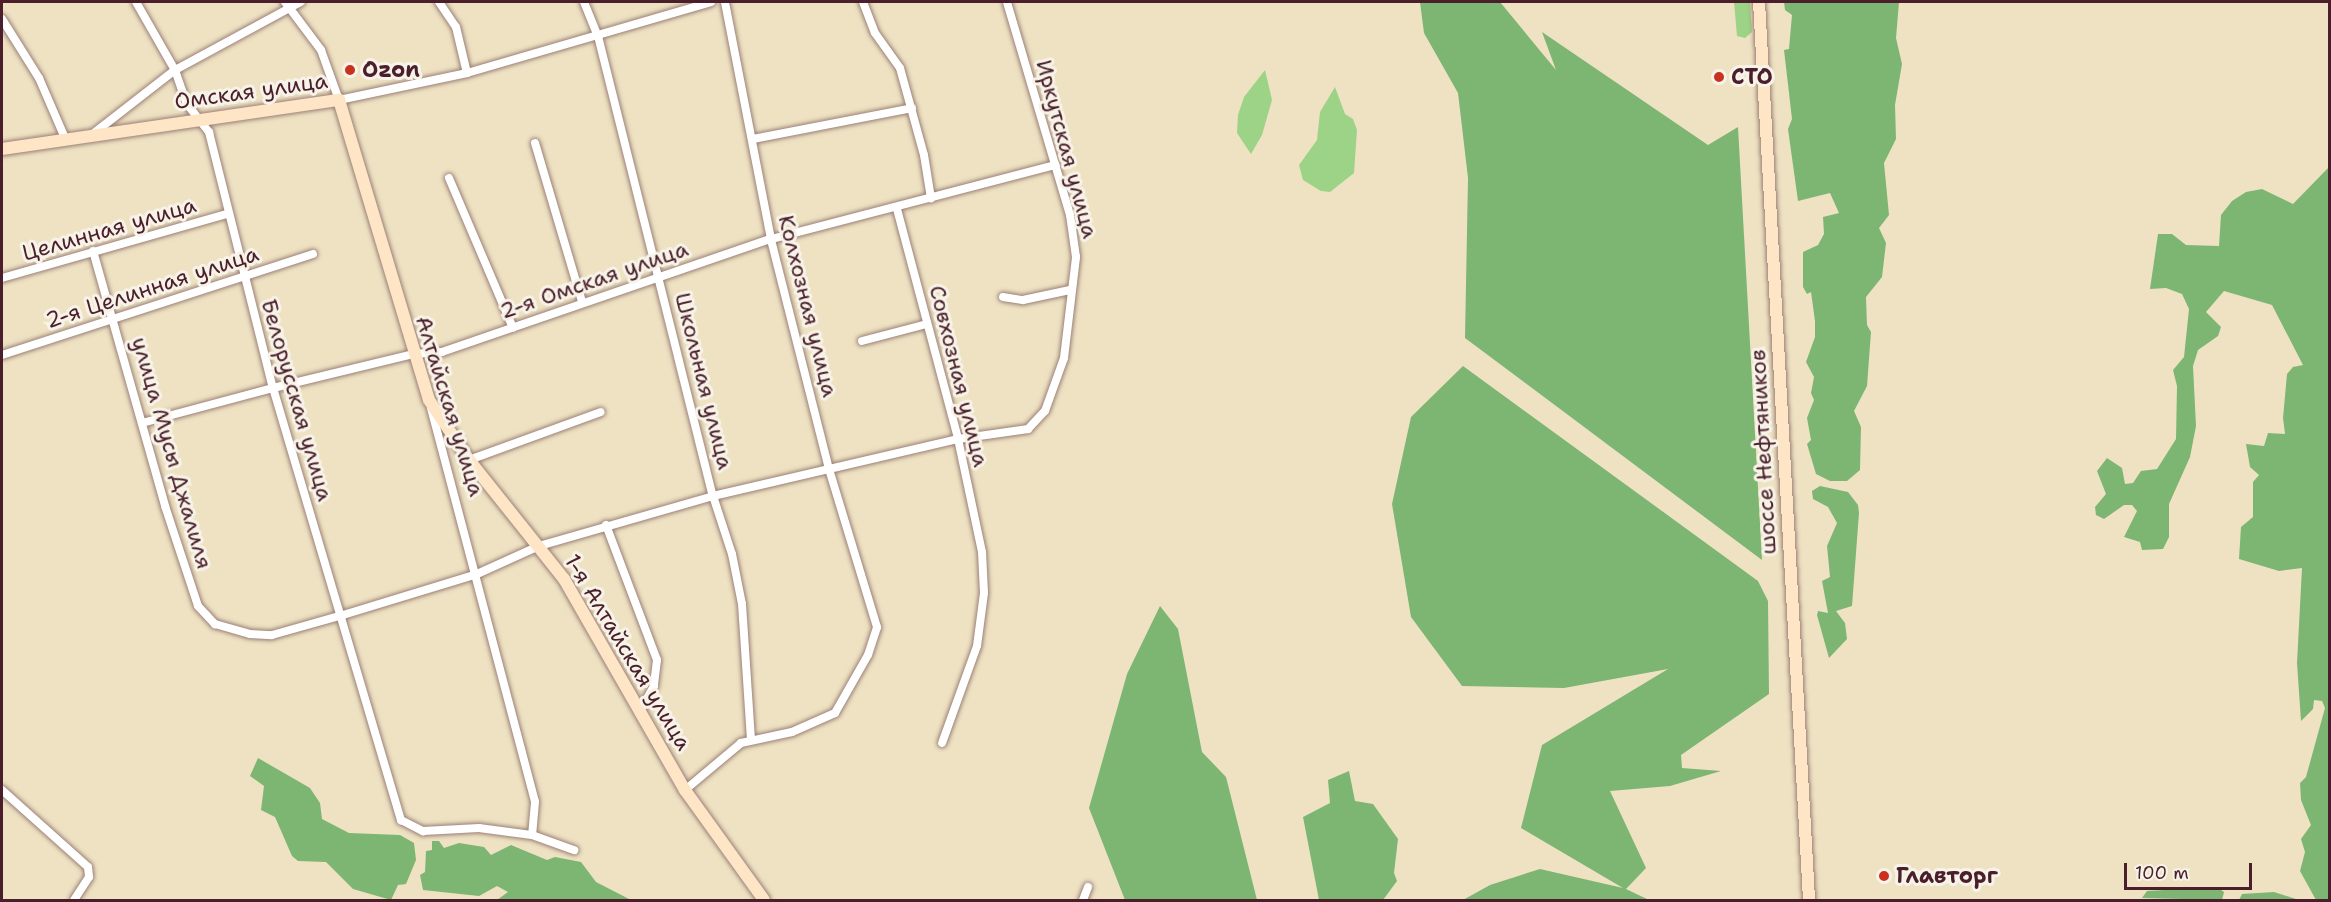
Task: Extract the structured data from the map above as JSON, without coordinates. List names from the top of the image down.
{
  "streets": {
    "street": [
      "Омская улица",
      "Иркутская улица",
      "Целинная улица",
      "2-я Омская улица",
      "2-я Целинная улица",
      "Колхозная улица",
      "Совхозная улица",
      "Школьная улица",
      "Белорусская улица",
      "Алтайская улица",
      "шоссе Нефтяников",
      "улица Мусы Джалиля",
      "1-я Алтайская улица"
    ]
  },
  "crossings": [
    ["Омская улица", "Школьная улица"],
    ["Омская улица", "Белорусская улица"],
    ["Омская улица", "Алтайская улица"],
    ["Иркутская улица", "2-я Омская улица"],
    ["Иркутская улица", "улица Мусы Джалиля"],
    ["Целинная улица", "Белорусская улица"],
    ["Целинная улица", "улица Мусы Джалиля"],
    ["2-я Омская улица", "Колхозная улица"],
    ["2-я Омская улица", "Совхозная улица"],
    ["2-я Омская улица", "Школьная улица"],
    ["2-я Омская улица", "Белорусская улица"],
    ["2-я Омская улица", "Алтайская улица"],
    ["2-я Омская улица", "улица Мусы Джалиля"],
    ["2-я Целинная улица", "Белорусская улица"],
    ["2-я Целинная улица", "улица Мусы Джалиля"],
    ["Колхозная улица", "Школьная улица"],
    ["Колхозная улица", "улица Мусы Джалиля"],
    ["Совхозная улица", "улица Мусы Джалиля"],
    ["Школьная улица", "улица Мусы Джалиля"],
    ["Белорусская улица", "Алтайская улица"],
    ["Белорусская улица", "улица Мусы Джалиля"],
    ["Алтайская улица", "улица Мусы Джалиля"],
    ["Алтайская улица", "1-я Алтайская улица"],
    ["улица Мусы Джалиля", "1-я Алтайская улица"]
  ],
  "places": ["Ozon", "СТО", "Главторг"],
  "scale_bar": "100 m"
}
